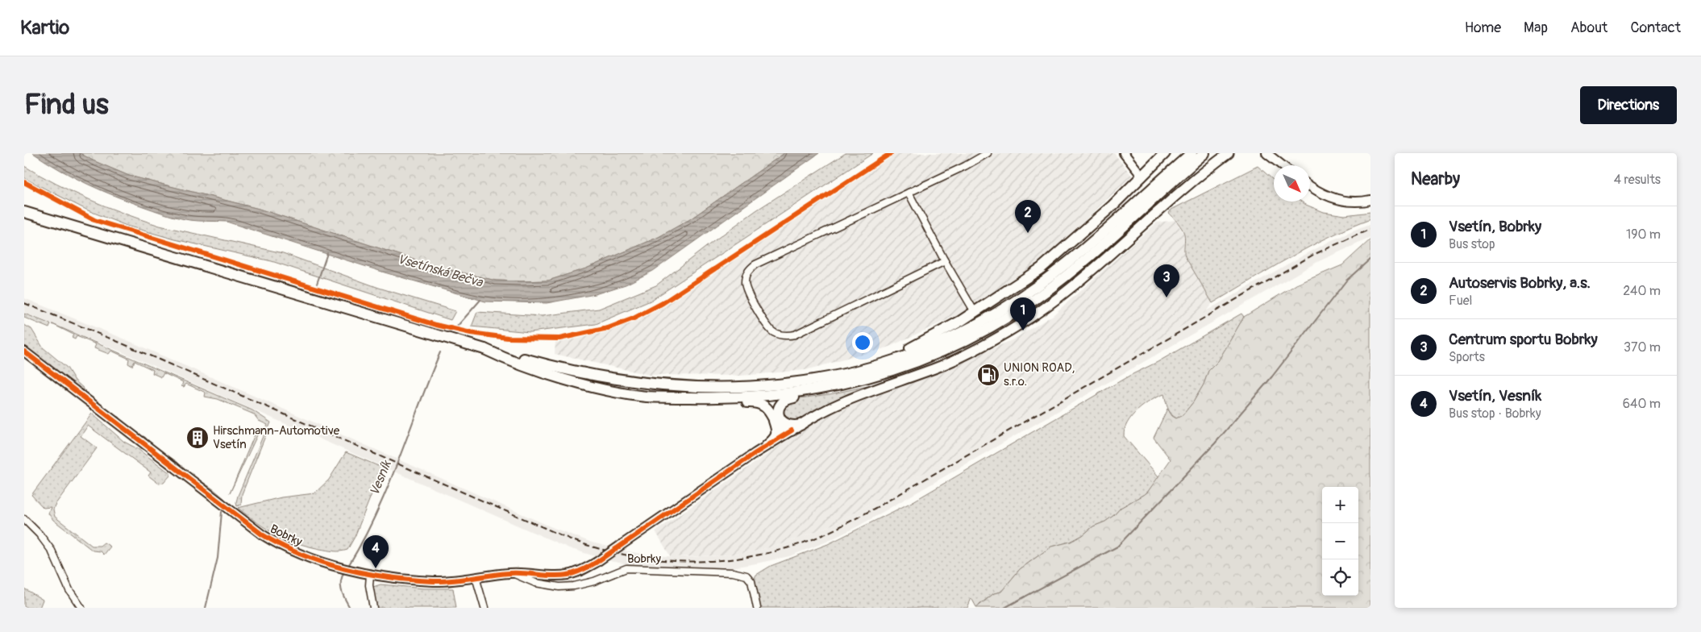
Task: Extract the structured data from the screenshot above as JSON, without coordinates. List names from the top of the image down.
{
  "streets": {
    "street": ["Bobrky"]
  },
  "water": ["Vsetínská Bečva", "Vesník"],
  "places": {
    "fuel station": ["UNION ROAD, s.r.o."],
    "building": ["Hirschmann-Automotive Vsetín"]
  },
  "north": "bottom right",
  "page": {
    "header": "Kartio",
    "nav": [
      "Home",
      "Map",
      "About",
      "Contact"
    ],
    "buttons": "Directions",
    "title": "Find us",
    "heading": ["Nearby", "4 results"],
    "pins": [
      "2",
      "3",
      "1",
      "4"
    ],
    "list": [
      {
        "mark": "1",
        "name": "Vsetín, Bobrky",
        "note": "Bus stop",
        "value": "190 m"
      },
      {
        "mark": "2",
        "name": "Autoservis Bobrky, a.s.",
        "note": "Fuel",
        "value": "240 m"
      },
      {
        "mark": "3",
        "name": "Centrum sportu Bobrky",
        "note": "Sports",
        "value": "370 m"
      },
      {
        "mark": "4",
        "name": "Vsetín, Vesník",
        "note": "Bus stop · Bobrky",
        "value": "640 m"
      }
    ],
    "map_buttons": ["+", "−"]
  }
}
